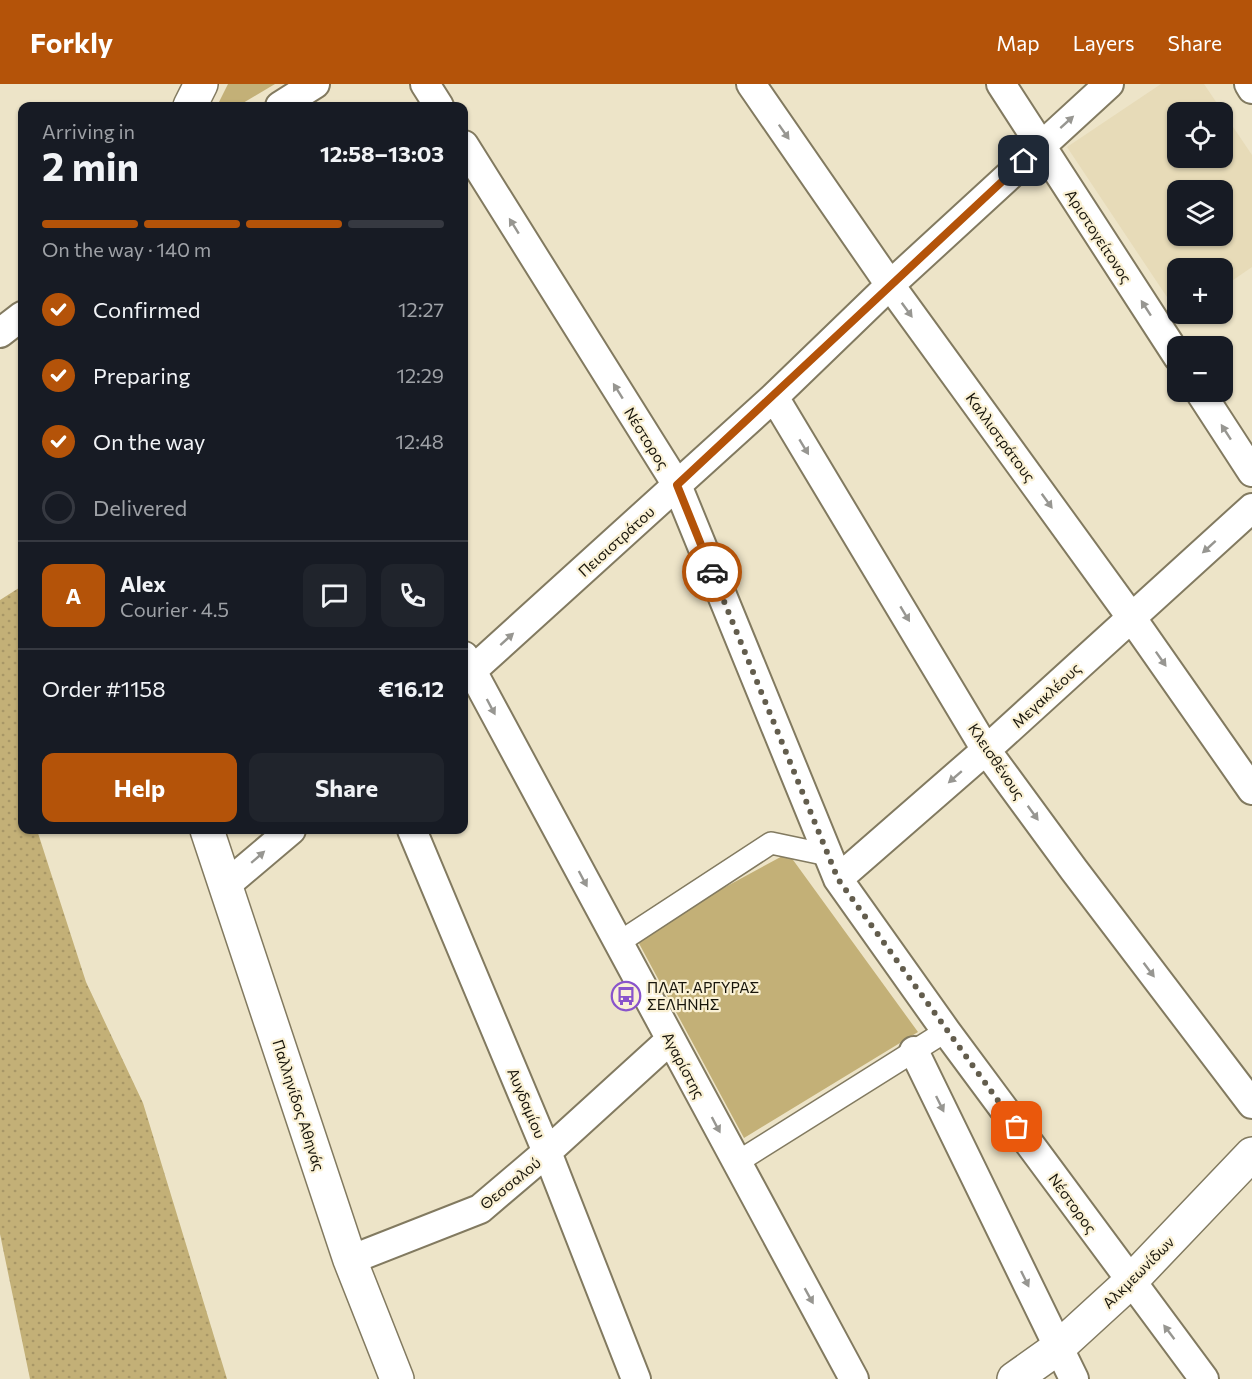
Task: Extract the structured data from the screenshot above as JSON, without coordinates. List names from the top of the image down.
{
  "streets": {
    "street": [
      "Αριστογείτονος",
      "Καλλιστράτους",
      "Νέστορος",
      "Πεισιστράτου",
      "Μεγακλέους",
      "Κλεισθένους",
      "Αγαρίστης",
      "Αυγδαμίου",
      "Παλληνίδος Αθηνάς",
      "Θεσσαλού",
      "Αλκμεωνίδων"
    ]
  },
  "crossings": [
    ["Αριστογείτονος", "Πεισιστράτου"],
    ["Καλλιστράτους", "Πεισιστράτου"],
    ["Καλλιστράτους", "Μεγακλέους"],
    ["Νέστορος", "Πεισιστράτου"],
    ["Νέστορος", "Μεγακλέους"],
    ["Νέστορος", "Αλκμεωνίδων"],
    ["Πεισιστράτου", "Κλεισθένους"],
    ["Μεγακλέους", "Κλεισθένους"],
    ["Αγαρίστης", "Θεσσαλού"],
    ["Αυγδαμίου", "Θεσσαλού"],
    ["Παλληνίδος Αθηνάς", "Θεσσαλού"]
  ],
  "one_way": [
    "Αριστογείτονος",
    "Καλλιστράτους",
    "Νέστορος",
    "Πεισιστράτου",
    "Μεγακλέους",
    "Κλεισθένους"
  ],
  "places": {
    "bus stop": ["ΠΛΑΤ. ΑΡΓΥΡΑΣ ΣΕΛΗΝΗΣ"]
  },
  "page": {
    "header": "Forkly",
    "nav": ["Map", "Layers", "Share"],
    "map_buttons": ["+", "−"],
    "heading": ["2 min", "Arriving in", "12:58–13:03"],
    "panel": [
      "Alex",
      "Courier · 4.5",
      "Order #1158",
      "€16.12"
    ],
    "bar": "On the way · 140 m",
    "list": [
      ["Confirmed", "12:27"],
      ["Preparing", "12:29"],
      ["On the way", "12:48"],
      "Delivered"
    ],
    "round": "A",
    "buttons": ["Help", "Share"]
  }
}
